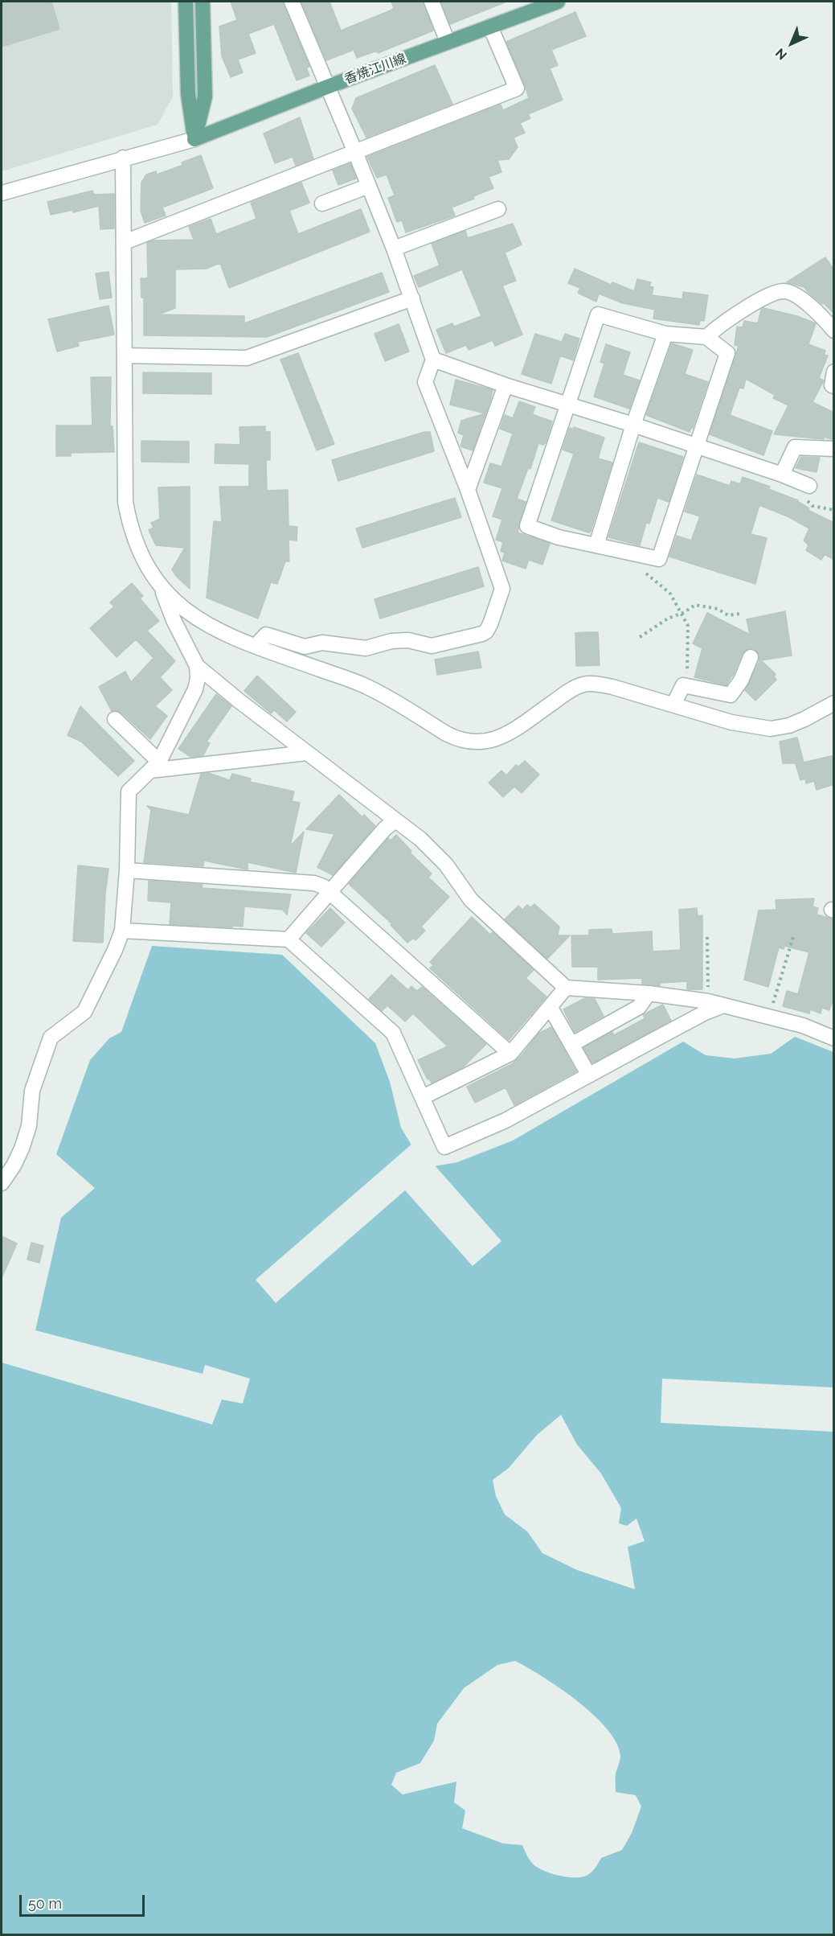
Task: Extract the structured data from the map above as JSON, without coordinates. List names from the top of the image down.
{
  "streets": {
    "main road": ["香焼江川線"]
  },
  "scale_bar": "50 m",
  "north": "bottom left"
}
